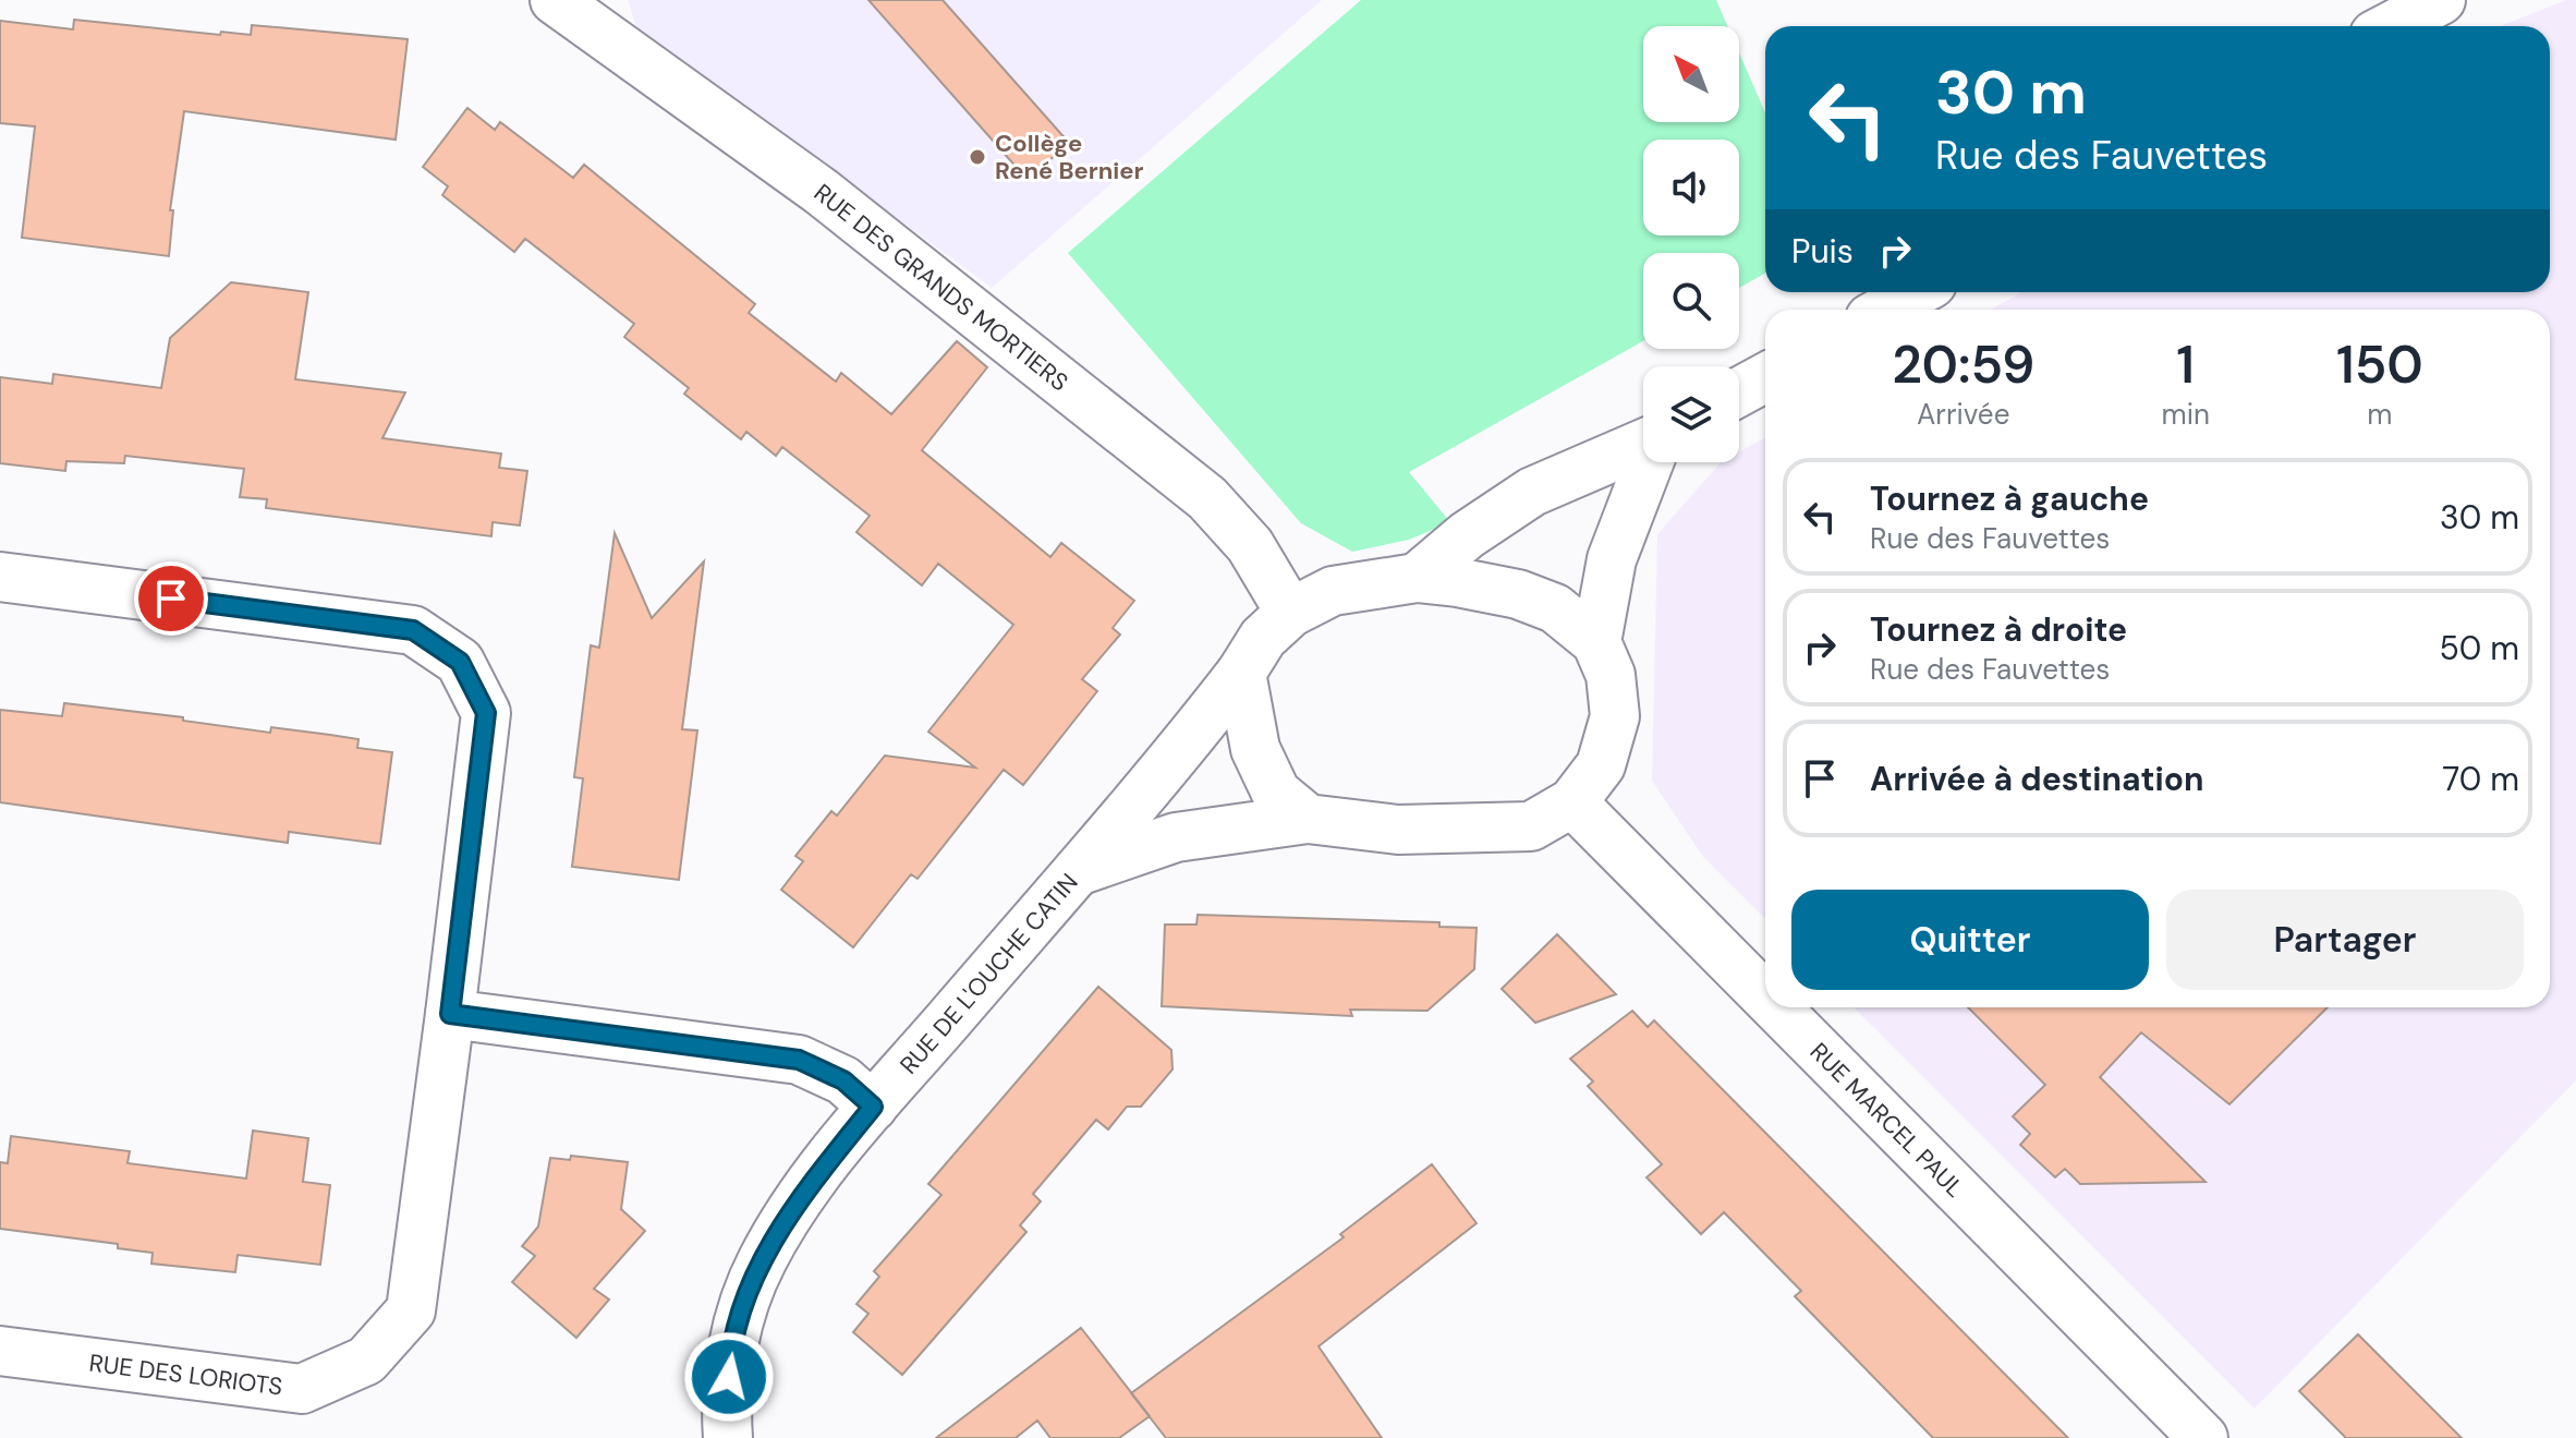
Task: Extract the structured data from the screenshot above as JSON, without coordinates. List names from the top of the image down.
{
  "streets": {
    "street": [
      "RUE DES GRANDS MORTIERS",
      "RUE DE L'OUCHE CATIN",
      "RUE MARCEL PAUL",
      "RUE DES LORIOTS"
    ]
  },
  "crossings": [
    ["RUE DES GRANDS MORTIERS", "RUE DE L'OUCHE CATIN"]
  ],
  "places": ["Collège René Bernier"],
  "north": "top left",
  "page": {
    "turn": ["30 m", "Rue des Fauvettes"],
    "then": "Puis",
    "eta": [
      "20:59",
      "Arrivée",
      "1",
      "min",
      "150",
      "m"
    ],
    "list": [
      {
        "name": "Tournez à gauche",
        "note": "Rue des Fauvettes",
        "value": "30 m"
      },
      {
        "name": "Tournez à droite",
        "note": "Rue des Fauvettes",
        "value": "50 m"
      },
      {
        "name": "Arrivée à destination",
        "value": "70 m"
      }
    ],
    "buttons": ["Quitter", "Partager"]
  }
}
